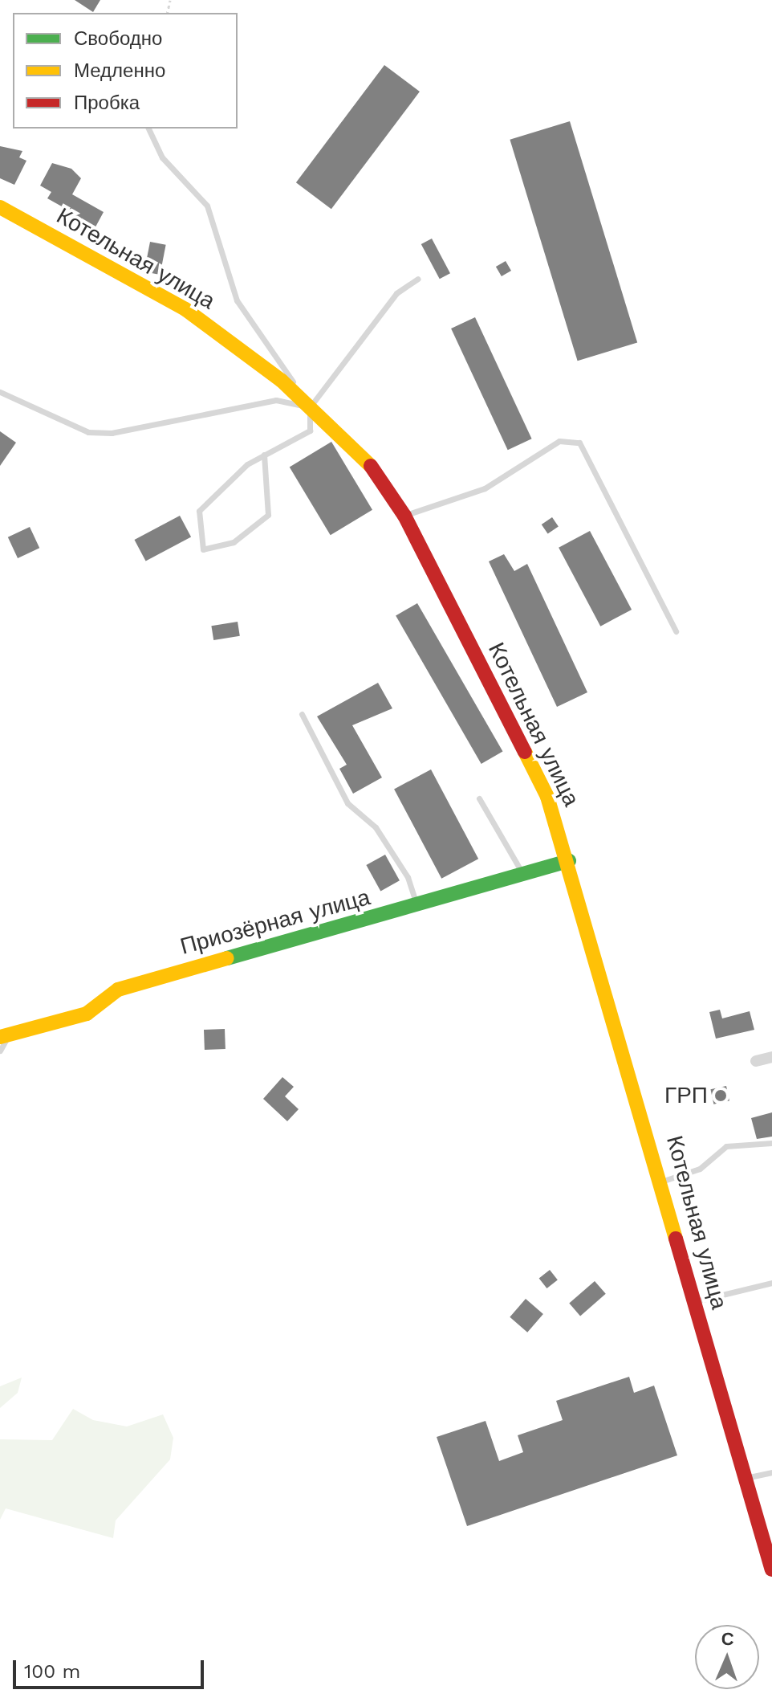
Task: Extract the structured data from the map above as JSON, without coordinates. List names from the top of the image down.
{
  "streets": {
    "street": ["Котельная улица", "Приозёрная улица"]
  },
  "crossings": [
    ["Котельная улица", "Приозёрная улица"]
  ],
  "places": ["ГРП"],
  "legend": ["Свободно", "Медленно", "Пробка"],
  "scale_bar": "100 m",
  "north": "top"
}
